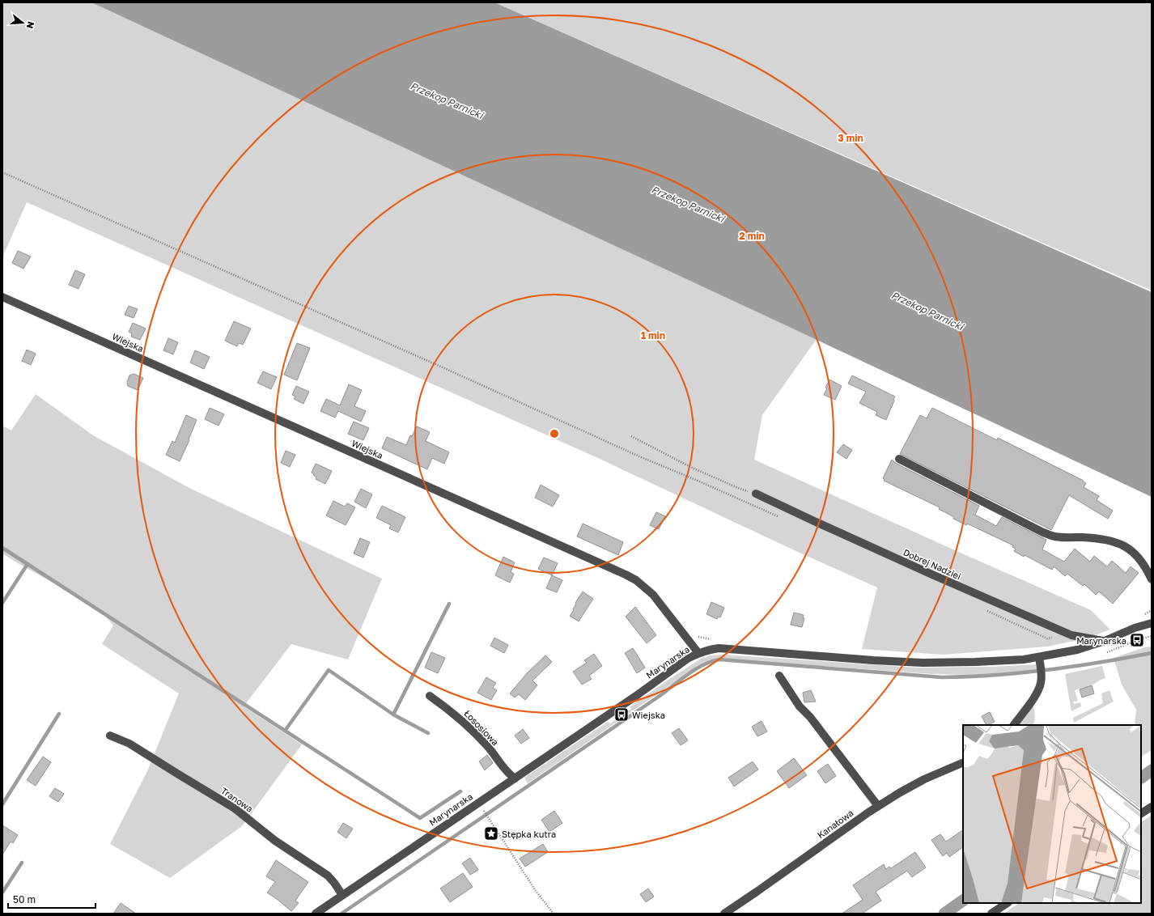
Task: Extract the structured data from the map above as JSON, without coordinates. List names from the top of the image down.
{
  "streets": {
    "street": [
      "Wiejska",
      "Dobrej Nadziei",
      "Marynarska",
      "Łososiowa",
      "Tranowa",
      "Kanałowa"
    ]
  },
  "crossings": [
    ["Wiejska", "Marynarska"],
    ["Dobrej Nadziei", "Marynarska"],
    ["Marynarska", "Łososiowa"],
    ["Marynarska", "Tranowa"]
  ],
  "water": ["Przekop Parnicki"],
  "places": {
    "bus stop": ["Marynarska", "Wiejska"],
    "place": ["Stępka kutra"]
  },
  "scale_bar": "50 m",
  "north": "right",
  "rings": ["3 min", "2 min", "1 min"]
}
